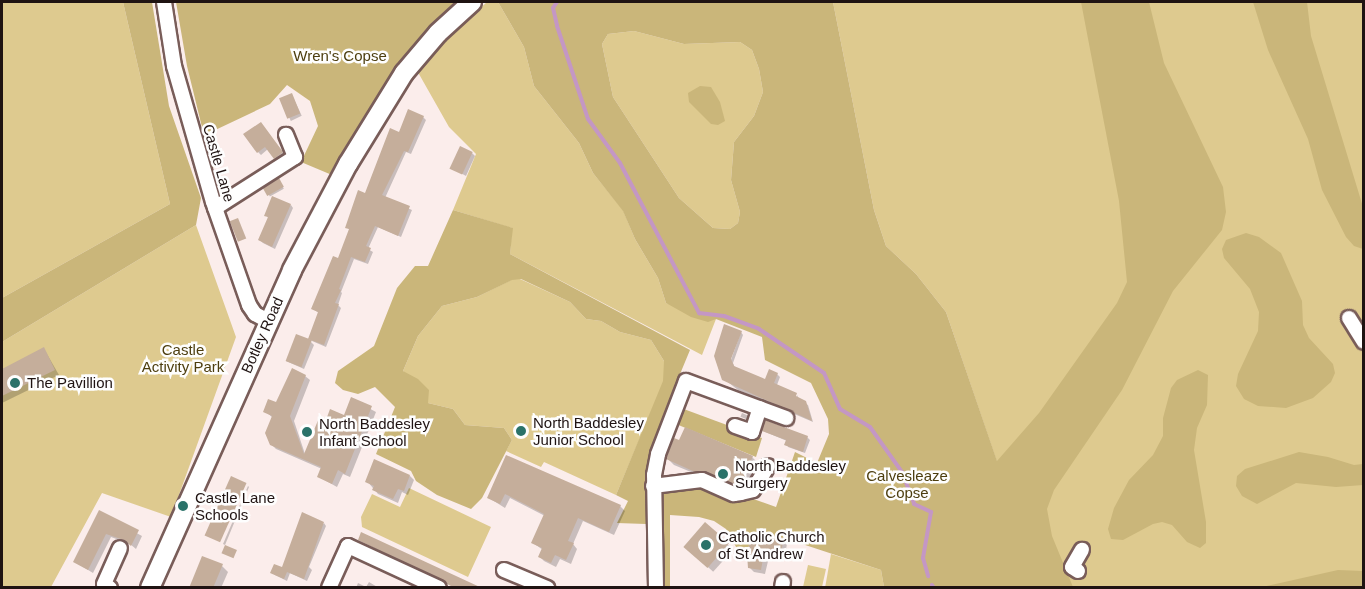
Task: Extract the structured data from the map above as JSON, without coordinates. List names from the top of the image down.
{
  "streets": {
    "main road": ["Botley Road"],
    "street": ["Castle Lane"]
  },
  "crossings": [
    ["Castle Lane", "Botley Road"]
  ],
  "parks": ["Wren's Copse", "Castle Activity Park", "Calvesleaze Copse"],
  "places": [
    "The Pavillion",
    "North Baddesley Junior School",
    "North Baddesley Infant School",
    "North Baddesley Surgery",
    "Castle Lane Schools",
    "Catholic Church of St Andrew"
  ]
}
